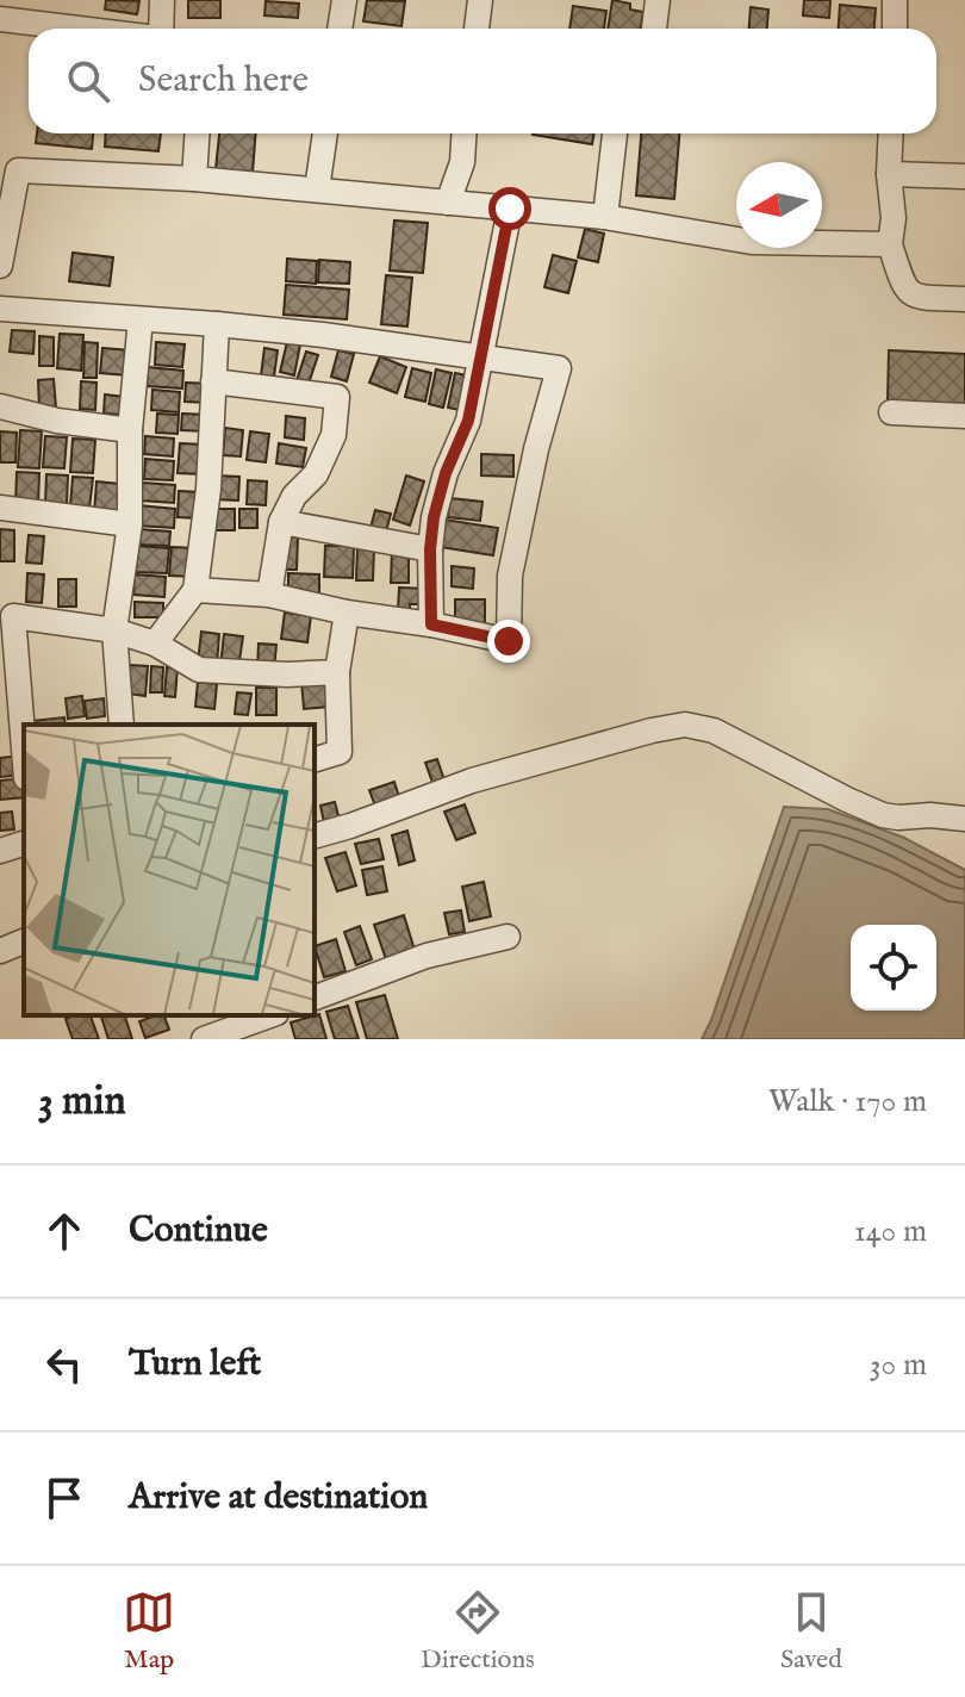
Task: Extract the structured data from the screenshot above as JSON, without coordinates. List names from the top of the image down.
{
  "north": "left",
  "page": {
    "search": "Search here",
    "heading": ["3 min", "Walk · 170 m"],
    "list": [
      ["Continue", "140 m"],
      ["Turn left", "30 m"],
      "Arrive at destination"
    ],
    "nav": ["Map", "Directions", "Saved"]
  }
}
